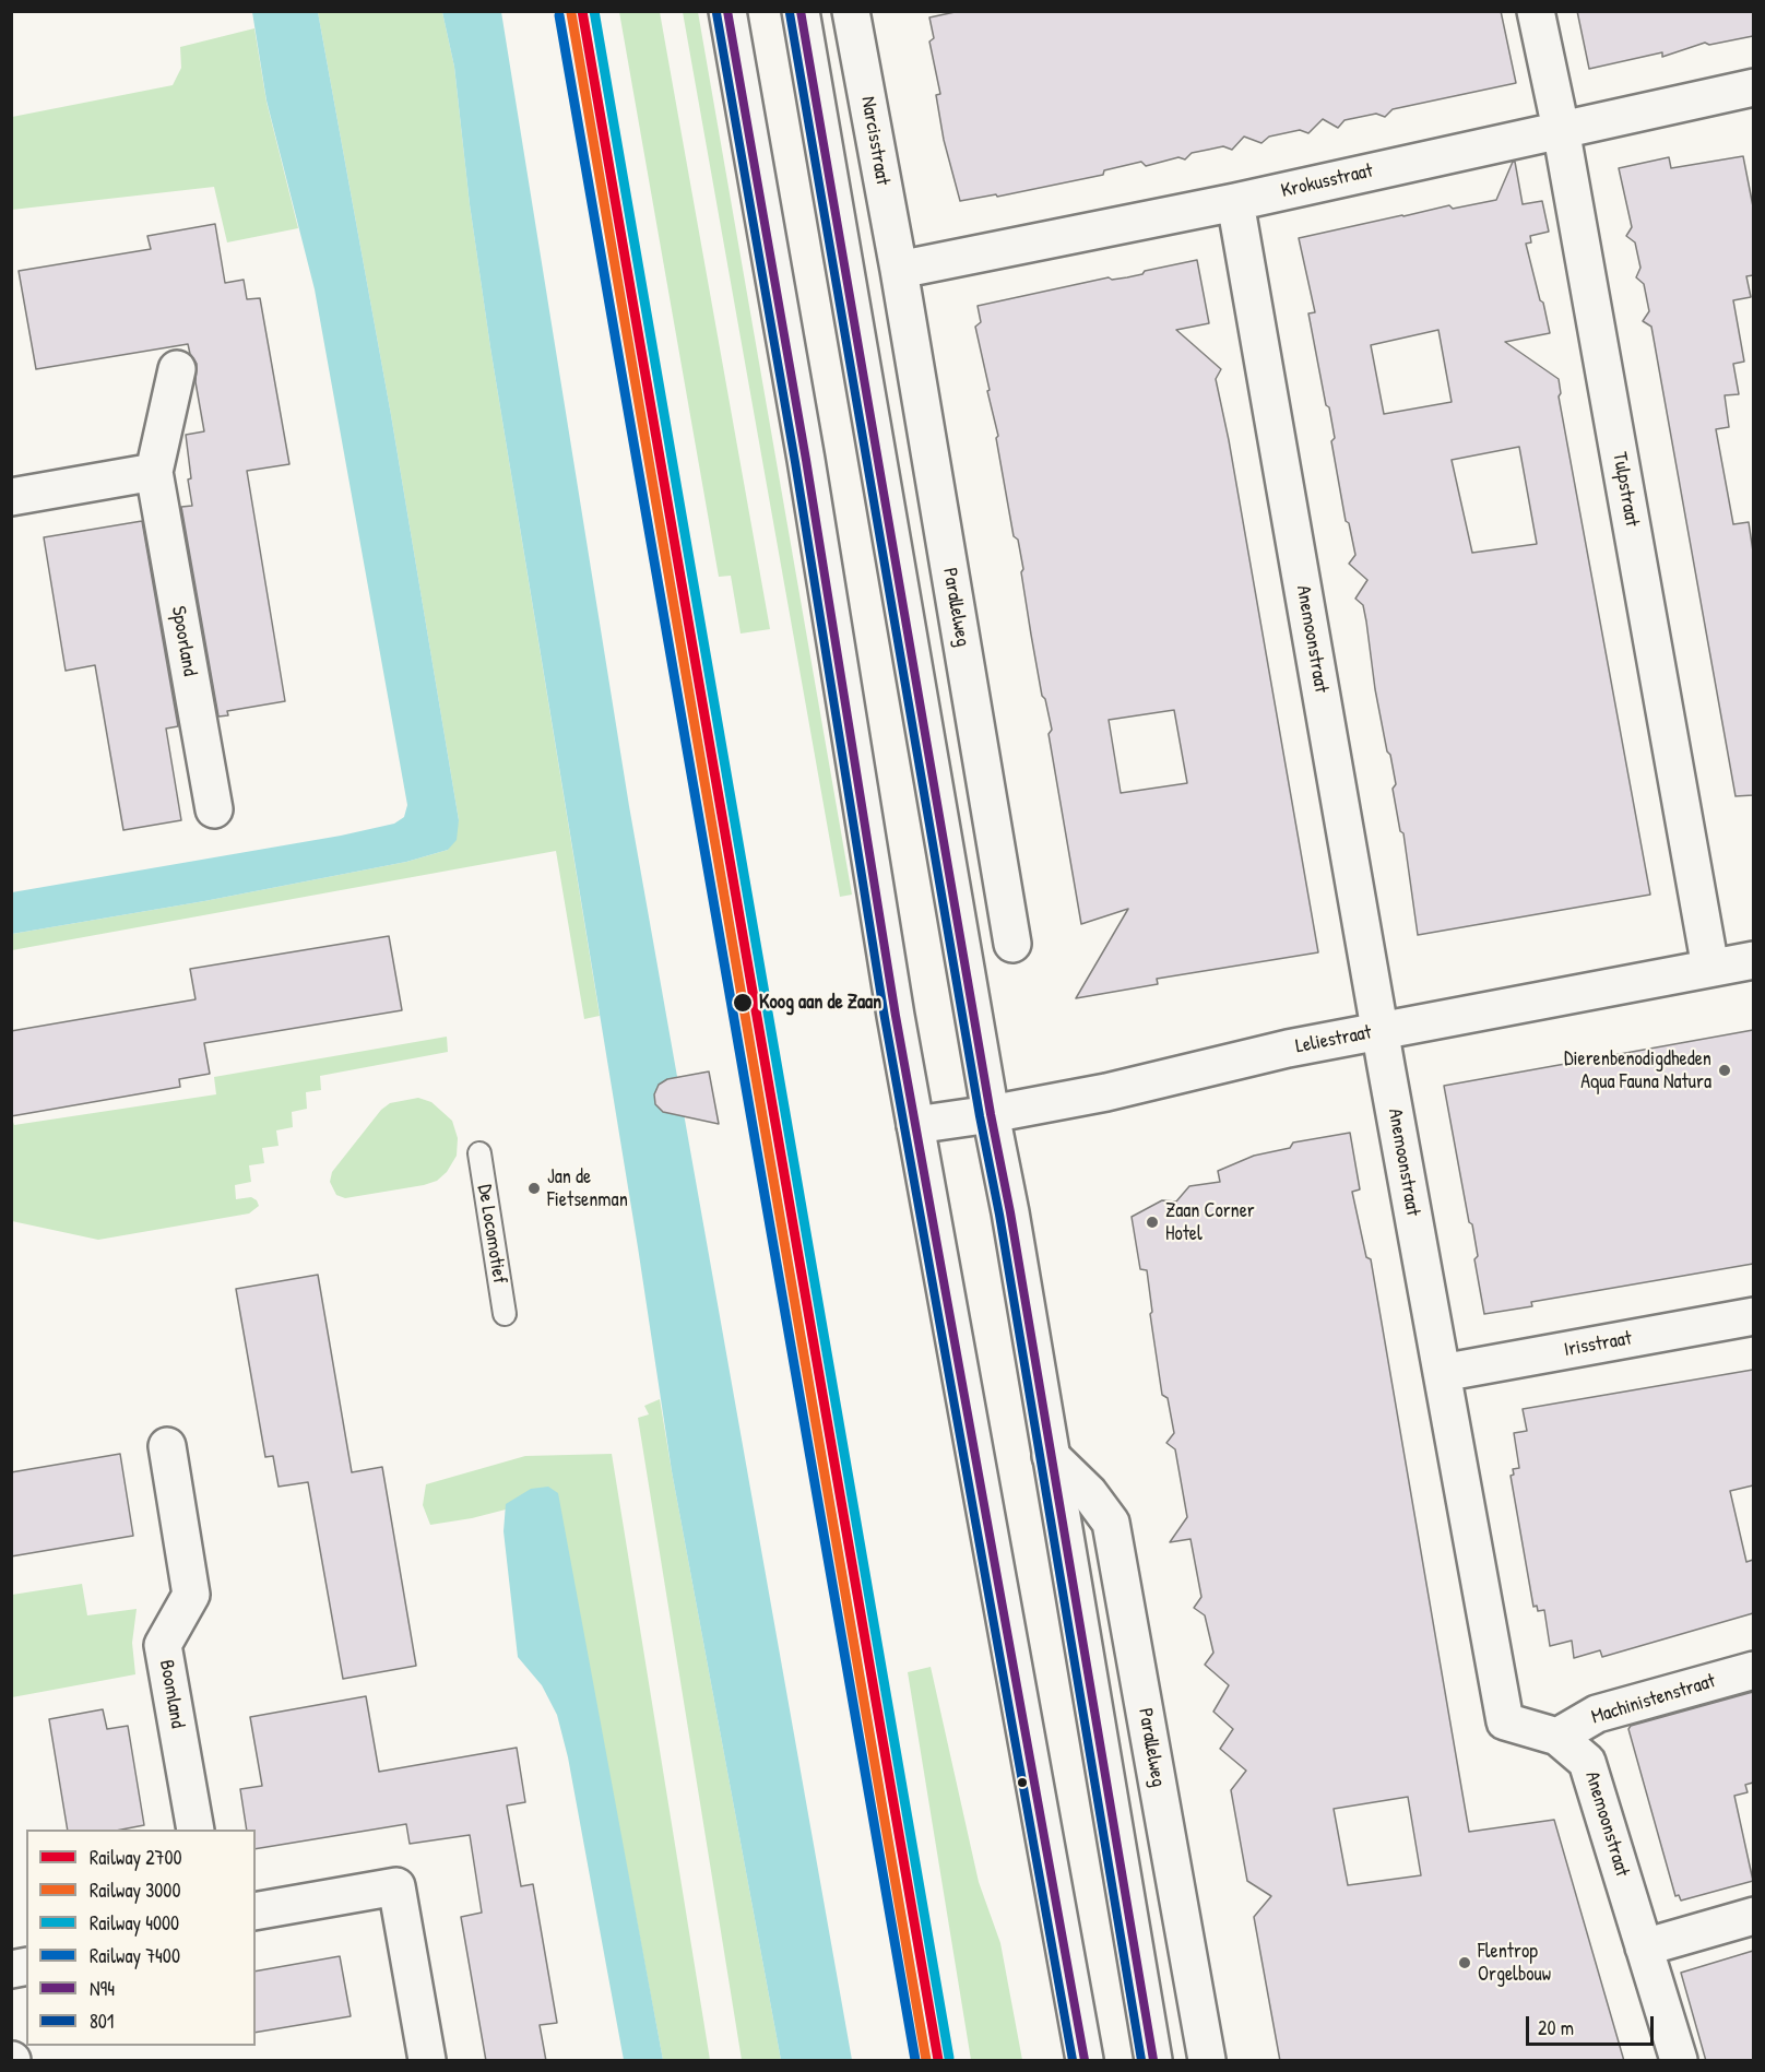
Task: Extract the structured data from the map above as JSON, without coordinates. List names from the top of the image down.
{
  "streets": {
    "street": [
      "Narcisstraat",
      "Krokusstraat",
      "Tulpstraat",
      "Parallelweg",
      "Anemoonstraat",
      "Spoorland",
      "Leliestraat",
      "Irisstraat",
      "Boomland",
      "Machinistenstraat"
    ],
    "lane": ["De Locomotief"]
  },
  "crossings": [
    ["Narcisstraat", "Krokusstraat"],
    ["Narcisstraat", "Parallelweg"],
    ["Krokusstraat", "Tulpstraat"],
    ["Krokusstraat", "Parallelweg"],
    ["Krokusstraat", "Anemoonstraat"],
    ["Tulpstraat", "Leliestraat"],
    ["Anemoonstraat", "Leliestraat"],
    ["Anemoonstraat", "Irisstraat"],
    ["Anemoonstraat", "Machinistenstraat"]
  ],
  "places": [
    "Koog aan de Zaan",
    "Dierenbenodigdheden Aqua Fauna Natura",
    "Jan de Fietsenman",
    "Zaan Corner Hotel",
    "Flentrop Orgelbouw"
  ],
  "lines": [
    "rail line 2700",
    "rail line 4000",
    "transit line N94",
    "rail line 3000",
    "transit line 801",
    "rail line 7400"
  ],
  "legend": [
    "Railway 2700",
    "Railway 3000",
    "Railway 4000",
    "Railway 7400",
    "N94",
    "801"
  ],
  "scale_bar": "20 m"
}
